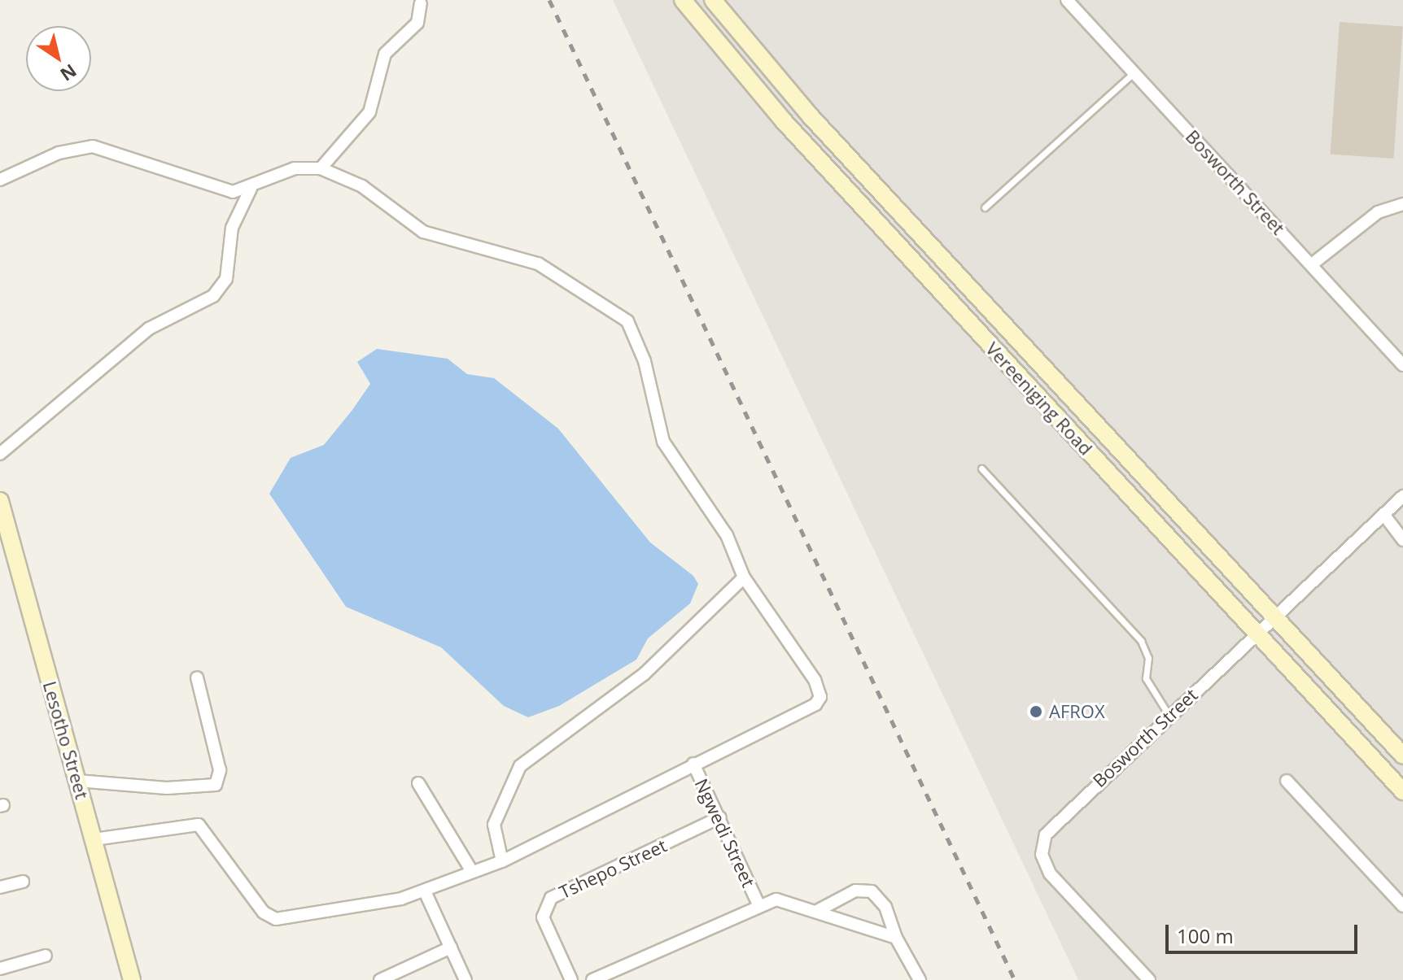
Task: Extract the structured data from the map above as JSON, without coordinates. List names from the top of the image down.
{
  "streets": {
    "main road": ["Vereeniging Road", "Lesotho Street"],
    "street": ["Bosworth Street", "Ngwedi Street", "Tshepo Street"]
  },
  "crossings": [
    ["Bosworth Street", "Vereeniging Road"],
    ["Ngwedi Street", "Tshepo Street"]
  ],
  "places": ["AFROX"],
  "scale_bar": "100 m",
  "north": "bottom right"
}
